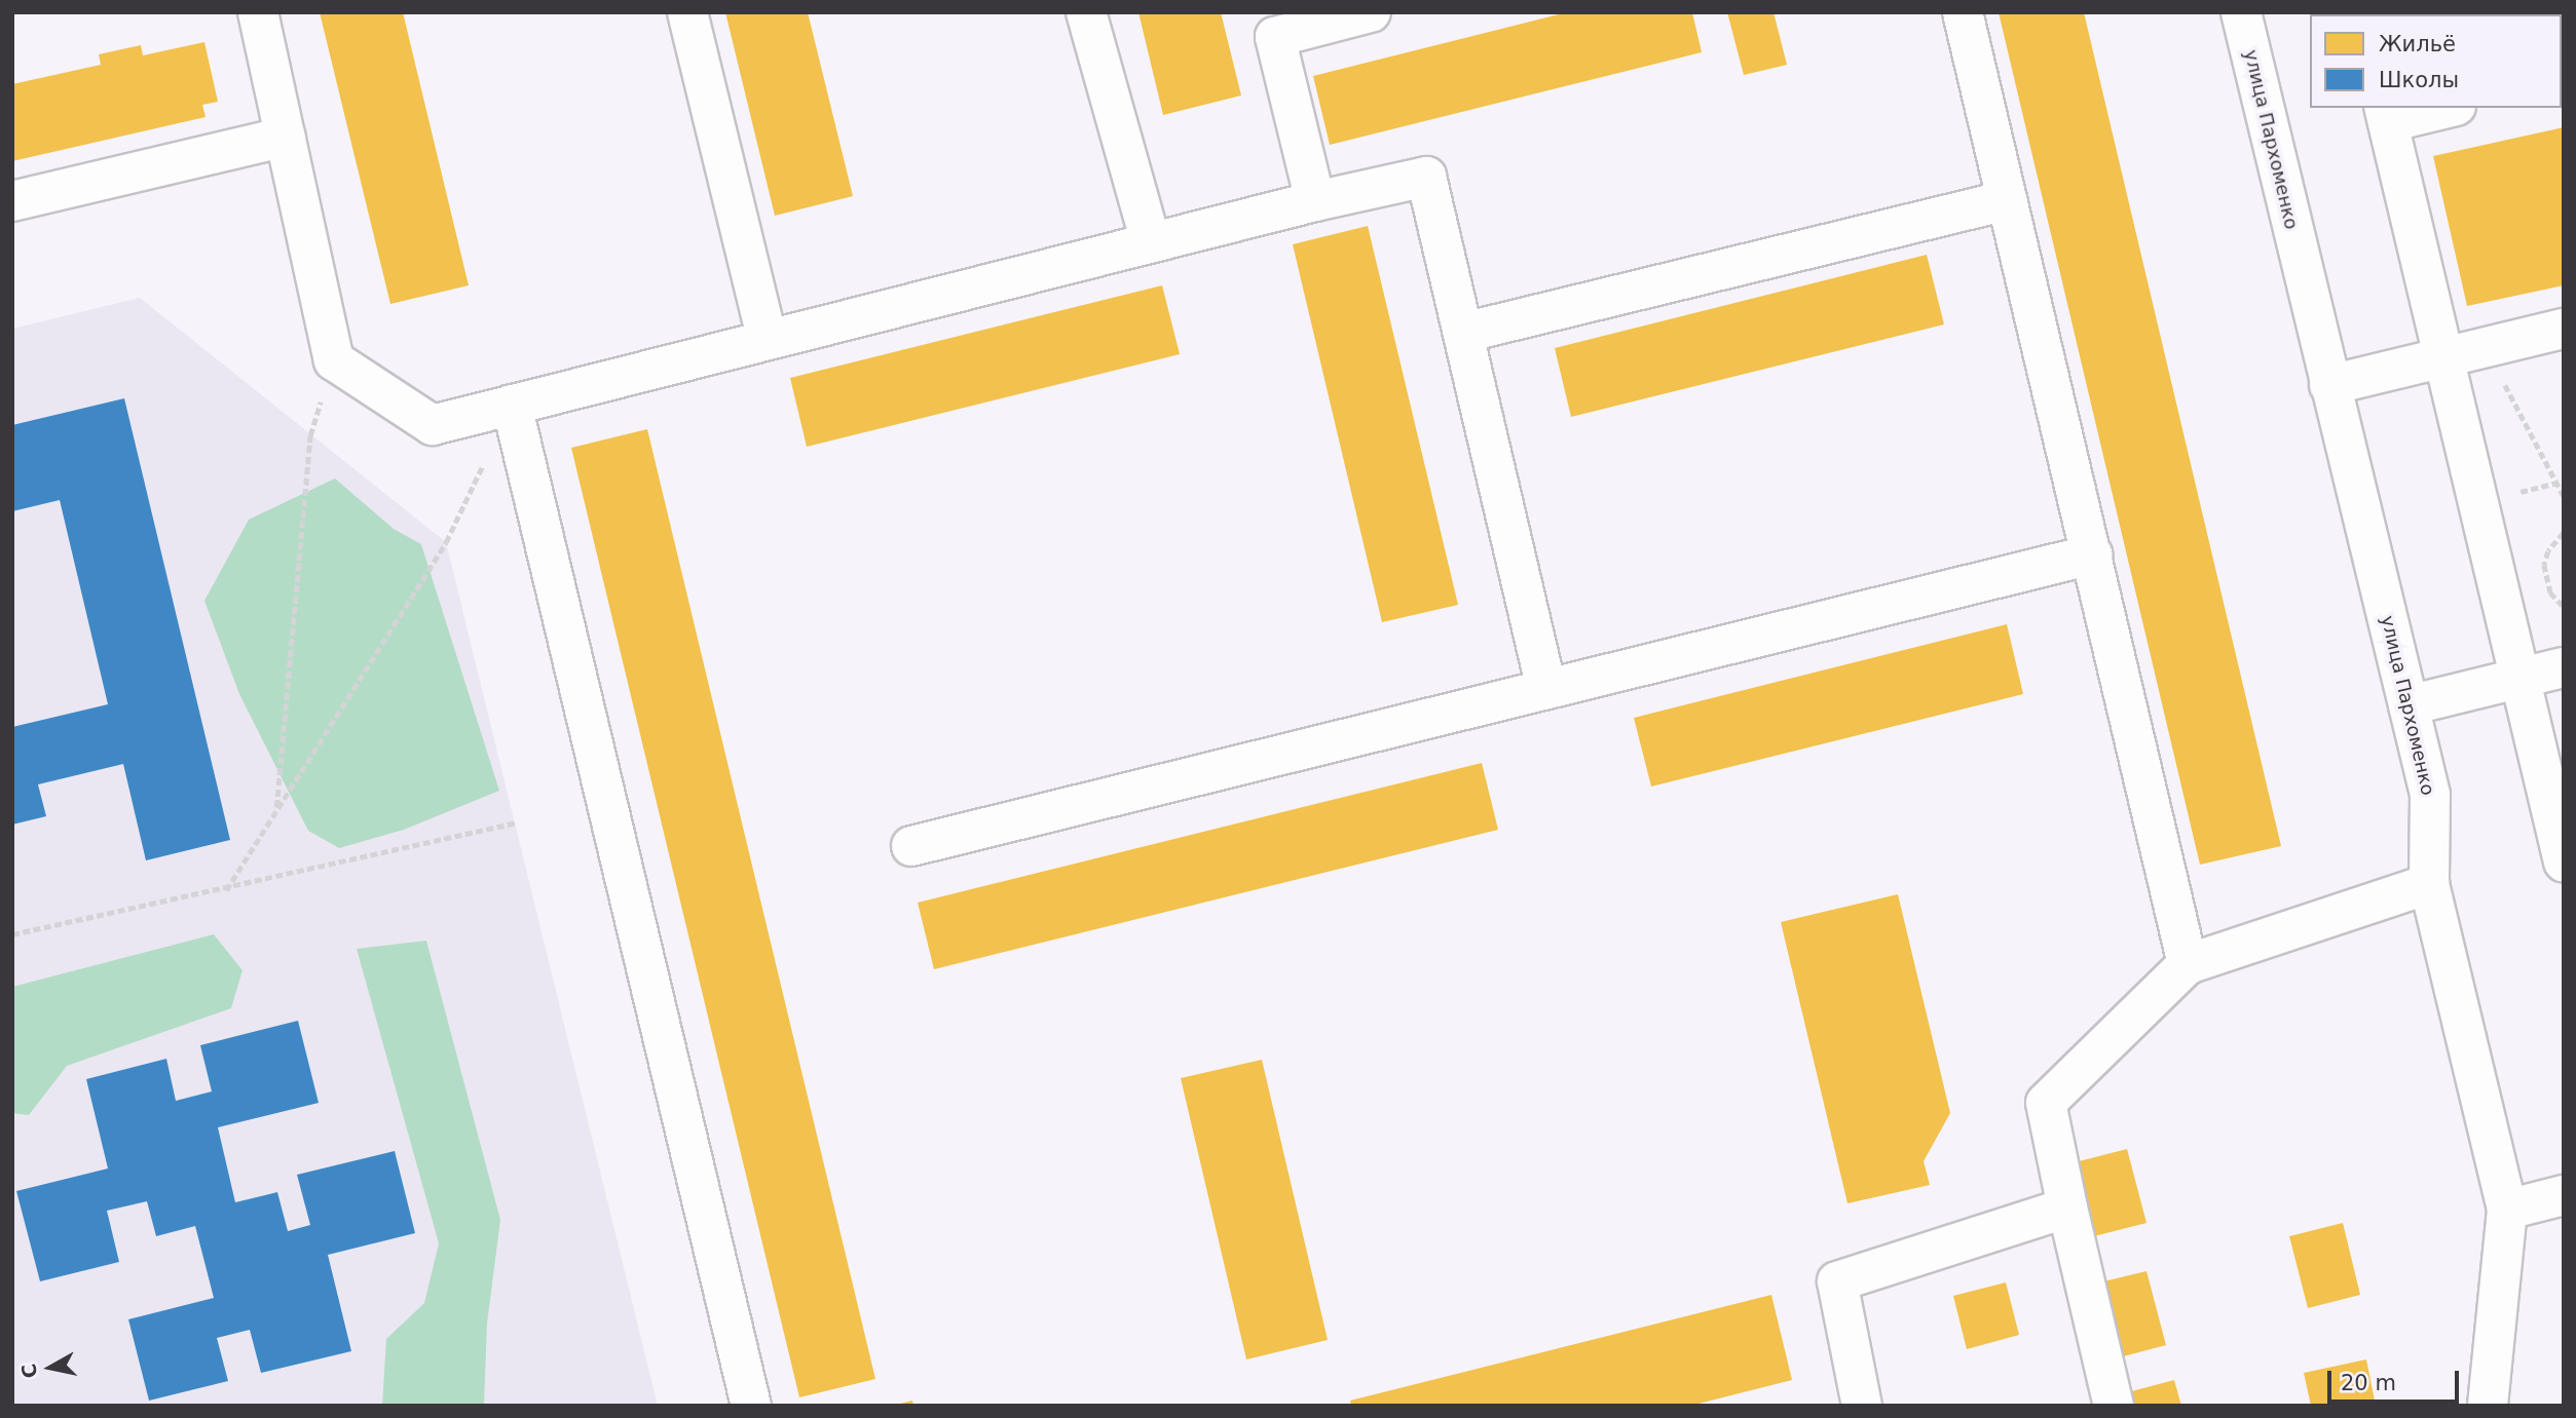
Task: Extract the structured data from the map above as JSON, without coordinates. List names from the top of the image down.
{
  "streets": {
    "street": ["улица Пархоменко"]
  },
  "legend": ["Жильё", "Школы"],
  "scale_bar": "20 m",
  "north": "left"
}
